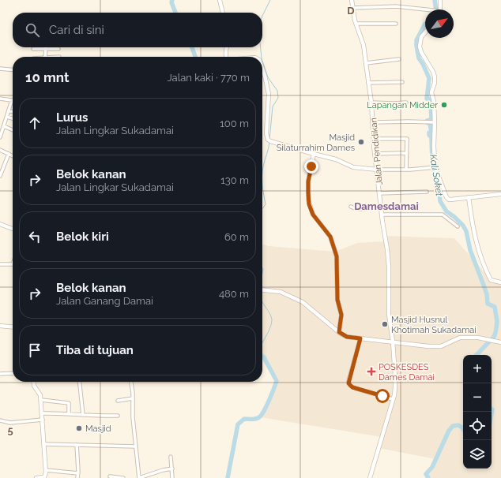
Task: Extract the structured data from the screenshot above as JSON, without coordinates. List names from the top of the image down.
{
  "streets": {
    "street": ["Jalan Pendidikan"]
  },
  "districts": ["Damesdamai"],
  "water": ["Kali Soket"],
  "places": {
    "other": [
      "Lapangan Midder",
      "Masjid Silaturrahim Dames",
      "Masjid Husnul Khotimah Sukadamai",
      "Masjid"
    ],
    "health": ["POSKESDES Dames Damai"]
  },
  "north": "top right",
  "page": {
    "search": "Cari di sini",
    "heading": ["10 mnt", "Jalan kaki · 770 m"],
    "list": [
      ["Lurus", "Jalan Lingkar Sukadamai", "100 m"],
      ["Belok kanan", "Jalan Lingkar Sukadamai", "130 m"],
      ["Belok kiri", "60 m"],
      ["Belok kanan", "Jalan Ganang Damai", "480 m"],
      "Tiba di tujuan"
    ],
    "map_buttons": ["+", "−"]
  },
  "grid": {
    "columns": ["D"],
    "rows": ["5"]
  }
}
